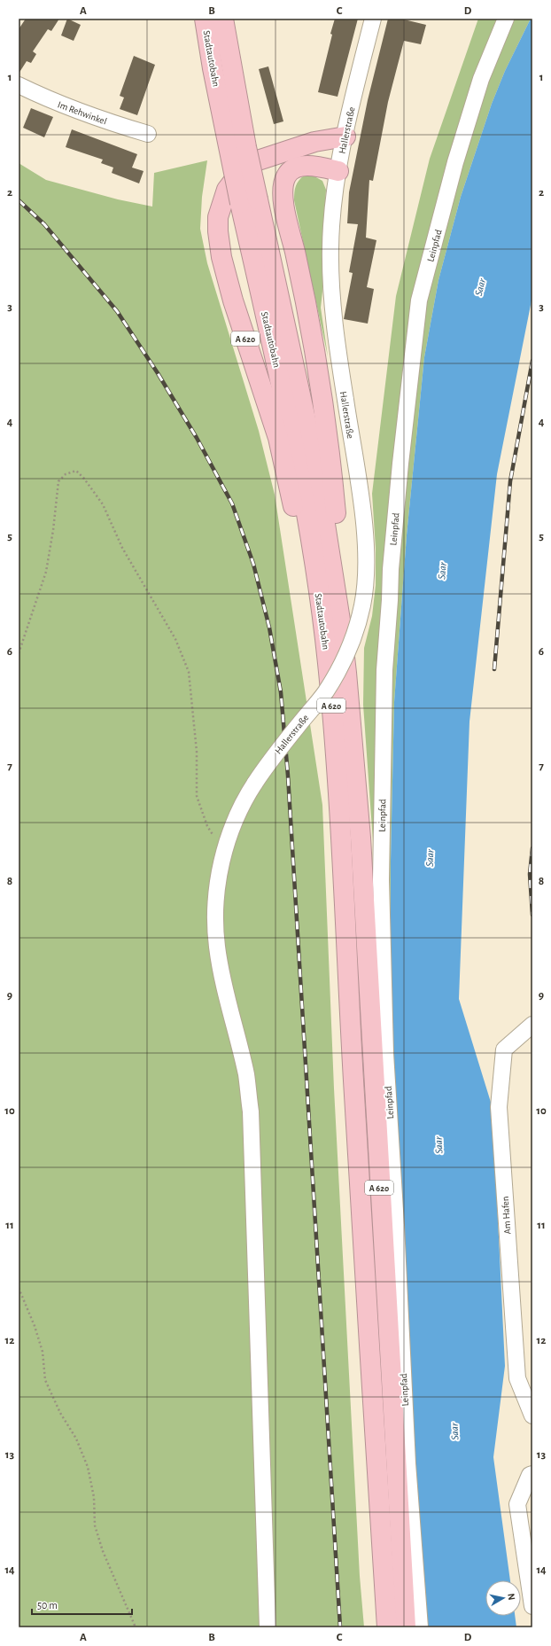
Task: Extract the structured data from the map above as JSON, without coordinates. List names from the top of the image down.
{
  "streets": {
    "highway": ["Stadtautobahn", "A 620"],
    "street": [
      "Im Rehwinkel",
      "Hallerstraße",
      "Leinpfad",
      "Am Hafen"
    ]
  },
  "crossings": [
    ["Stadtautobahn", "A 620"],
    ["Hallerstraße", "A 620"]
  ],
  "water": ["Saar"],
  "scale_bar": "50 m",
  "north": "right",
  "grid": {
    "columns": [
      "A",
      "B",
      "C",
      "D"
    ],
    "rows": [
      "1",
      "2",
      "3",
      "4",
      "5",
      "6",
      "7",
      "8",
      "9",
      "10",
      "11",
      "12",
      "13",
      "14"
    ]
  }
}
